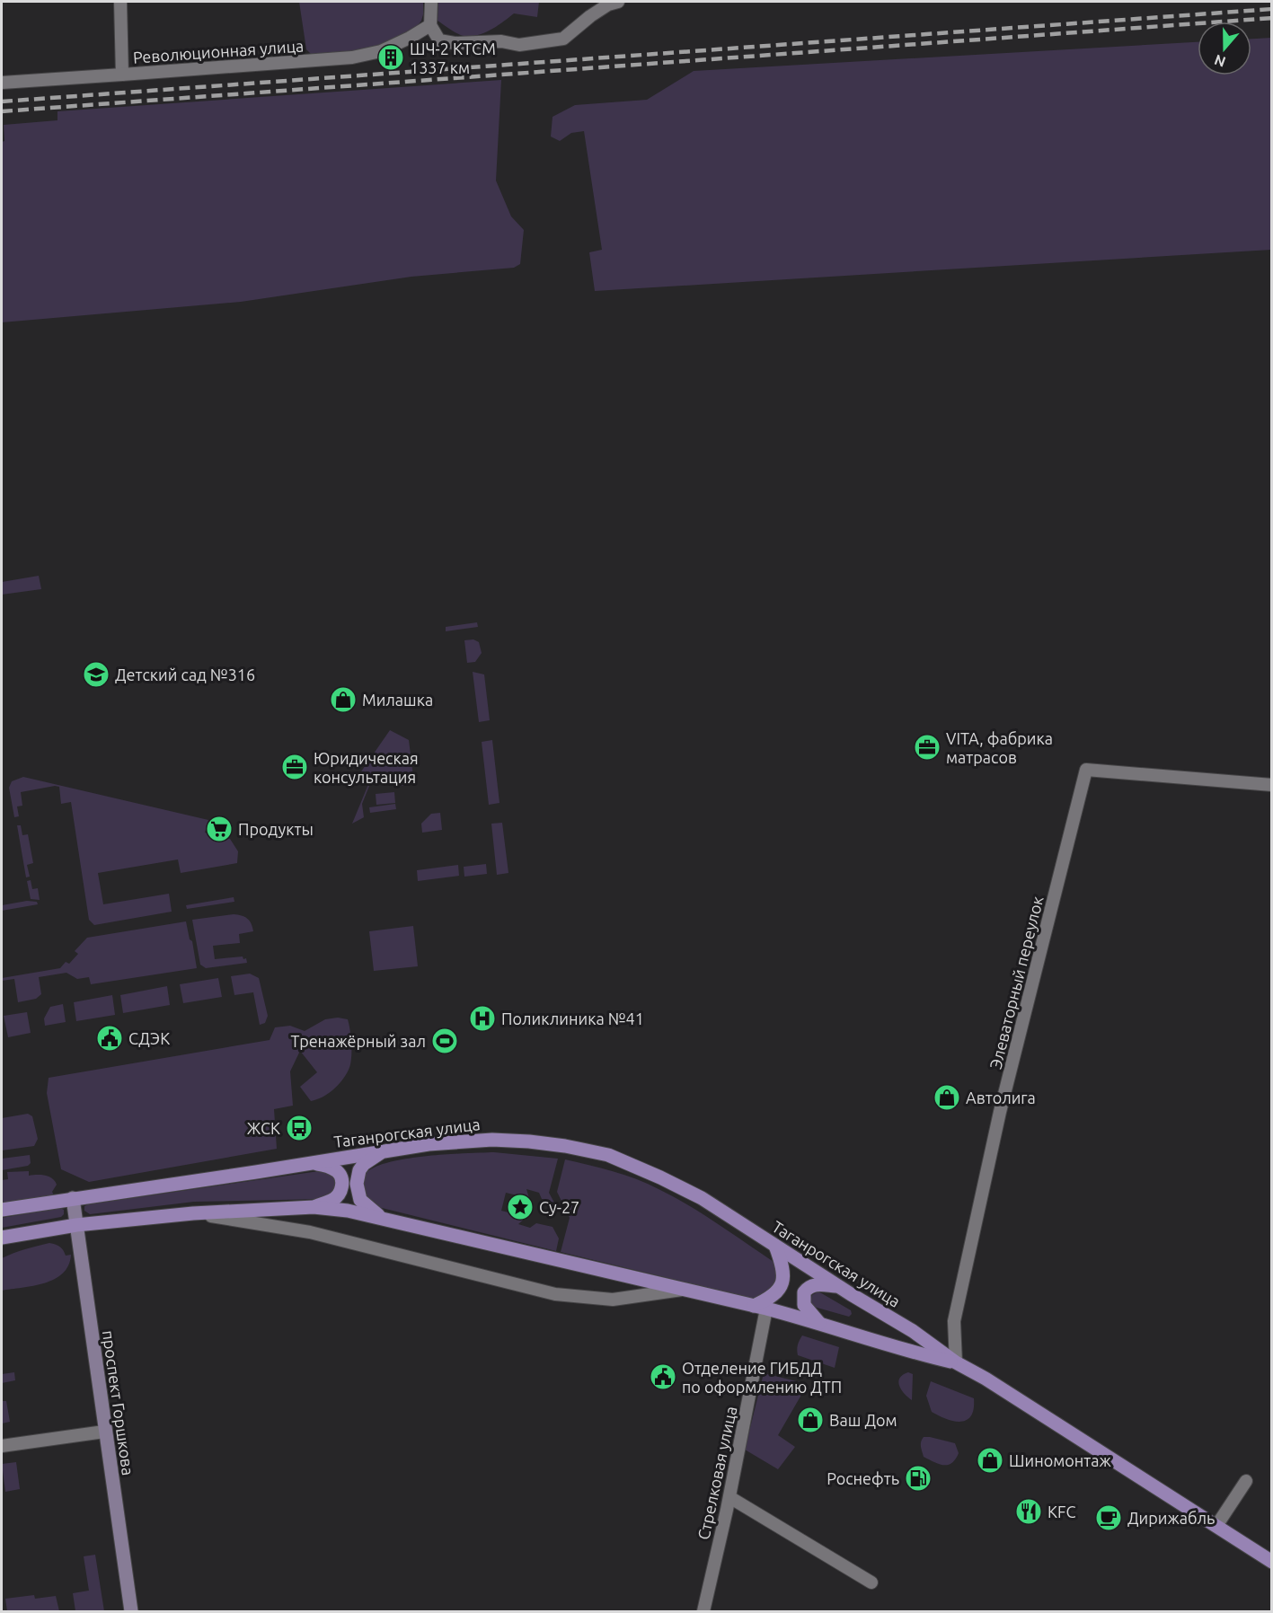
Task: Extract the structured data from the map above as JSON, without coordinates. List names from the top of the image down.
{
  "streets": {
    "main road": ["Таганрогская улица"],
    "street": [
      "Революционная улица",
      "Элеваторный переулок",
      "проспект Горшкова",
      "Стрелковая улица"
    ]
  },
  "crossings": [
    ["Элеваторный переулок", "Таганрогская улица"],
    ["Таганрогская улица", "проспект Горшкова"],
    ["Таганрогская улица", "Стрелковая улица"]
  ],
  "places": {
    "building": ["ШЧ-2 КТСМ 1337 км"],
    "school or university": ["Детский сад №316"],
    "shop": [
      "Милашка",
      "Автолига",
      "Ваш Дом",
      "Шиномонтаж"
    ],
    "office": ["VITA, фабрика матрасов", "Юридическая консультация"],
    "supermarket": ["Продукты"],
    "hospital": ["Поликлиника №41"],
    "public building": ["СДЭК", "Отделение ГИБДД по оформлению ДТП"],
    "sports": ["Тренажёрный зал"],
    "bus stop": ["ЖСК"],
    "place": ["Су-27"],
    "fuel station": ["Роснефть"],
    "restaurant": ["KFC"],
    "cafe": ["Дирижабль"]
  },
  "north": "bottom"
}
